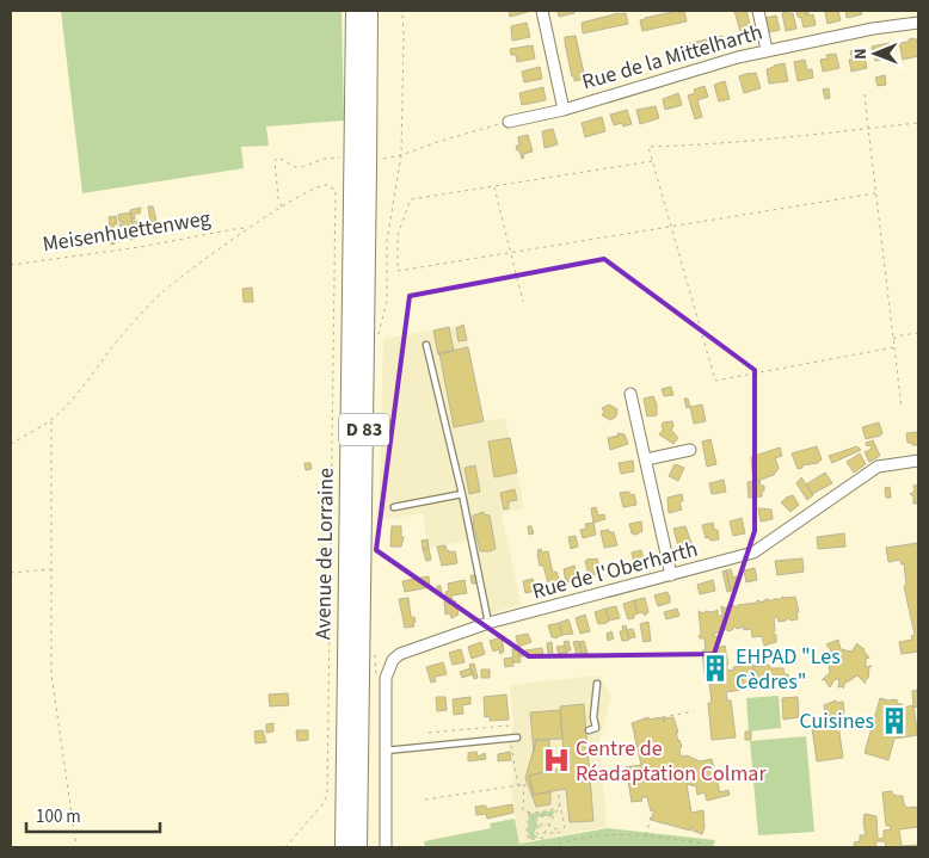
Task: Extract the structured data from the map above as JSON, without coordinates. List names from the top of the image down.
{
  "streets": {
    "main road": ["D 83", "Avenue de Lorraine"],
    "street": ["Rue de la Mittelharth", "Rue de l'Oberharth"],
    "path": ["Meisenhuettenweg"]
  },
  "places": {
    "building": ["EHPAD \"Les Cèdres\"", "Cuisines"],
    "hospital": ["Centre de Réadaptation Colmar"]
  },
  "scale_bar": "100 m",
  "north": "left"
}
